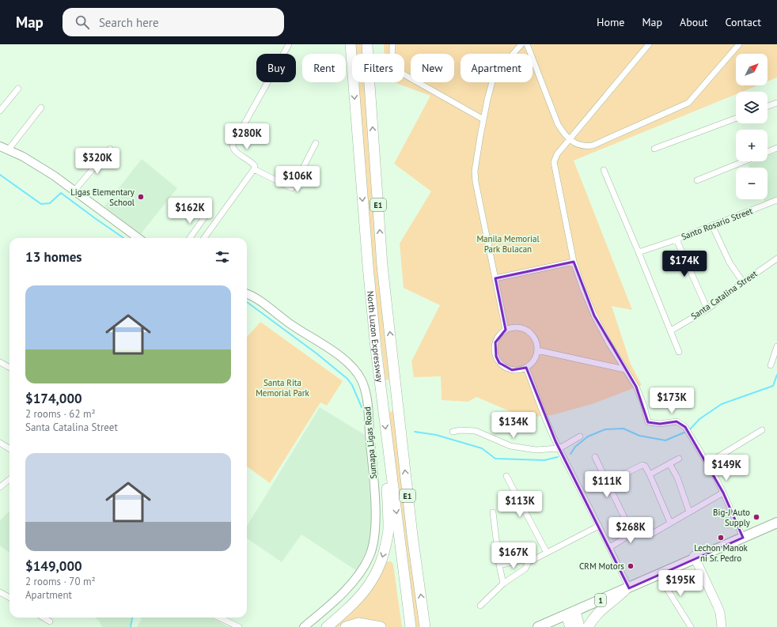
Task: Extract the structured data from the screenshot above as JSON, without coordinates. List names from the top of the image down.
{
  "streets": {
    "highway": ["E1", "North Luzon Expressway", "1"],
    "main road": ["Sumapa Ligas Road"],
    "street": ["Santo Rosario Street", "Santa Catalina Street"]
  },
  "parks": ["Manila Memorial Park Bulacan", "Santa Rita Memorial Park"],
  "places": [
    "Ligas Elementary School",
    "Big-J Auto Supply",
    "Lechon Manok ni Sr. Pedro",
    "CRM Motors"
  ],
  "north": "top right",
  "page": {
    "header": "Map",
    "search": "Search here",
    "nav": [
      "Home",
      "Map",
      "About",
      "Contact"
    ],
    "map_buttons": ["+", "−"],
    "chip": [
      "Buy",
      "Rent",
      "Filters",
      "New",
      "Apartment"
    ],
    "price": [
      "$280K",
      "$320K",
      "$106K",
      "$162K",
      "$174K",
      "$173K",
      "$134K",
      "$149K",
      "$111K",
      "$113K",
      "$268K",
      "$167K",
      "$195K"
    ],
    "heading": "13 homes",
    "list": [
      {
        "name": "$174,000",
        "note": "2 rooms · 62 m² · Santa Catalina Street"
      },
      {
        "name": "$149,000",
        "note": "2 rooms · 70 m² · Apartment"
      }
    ]
  }
}
